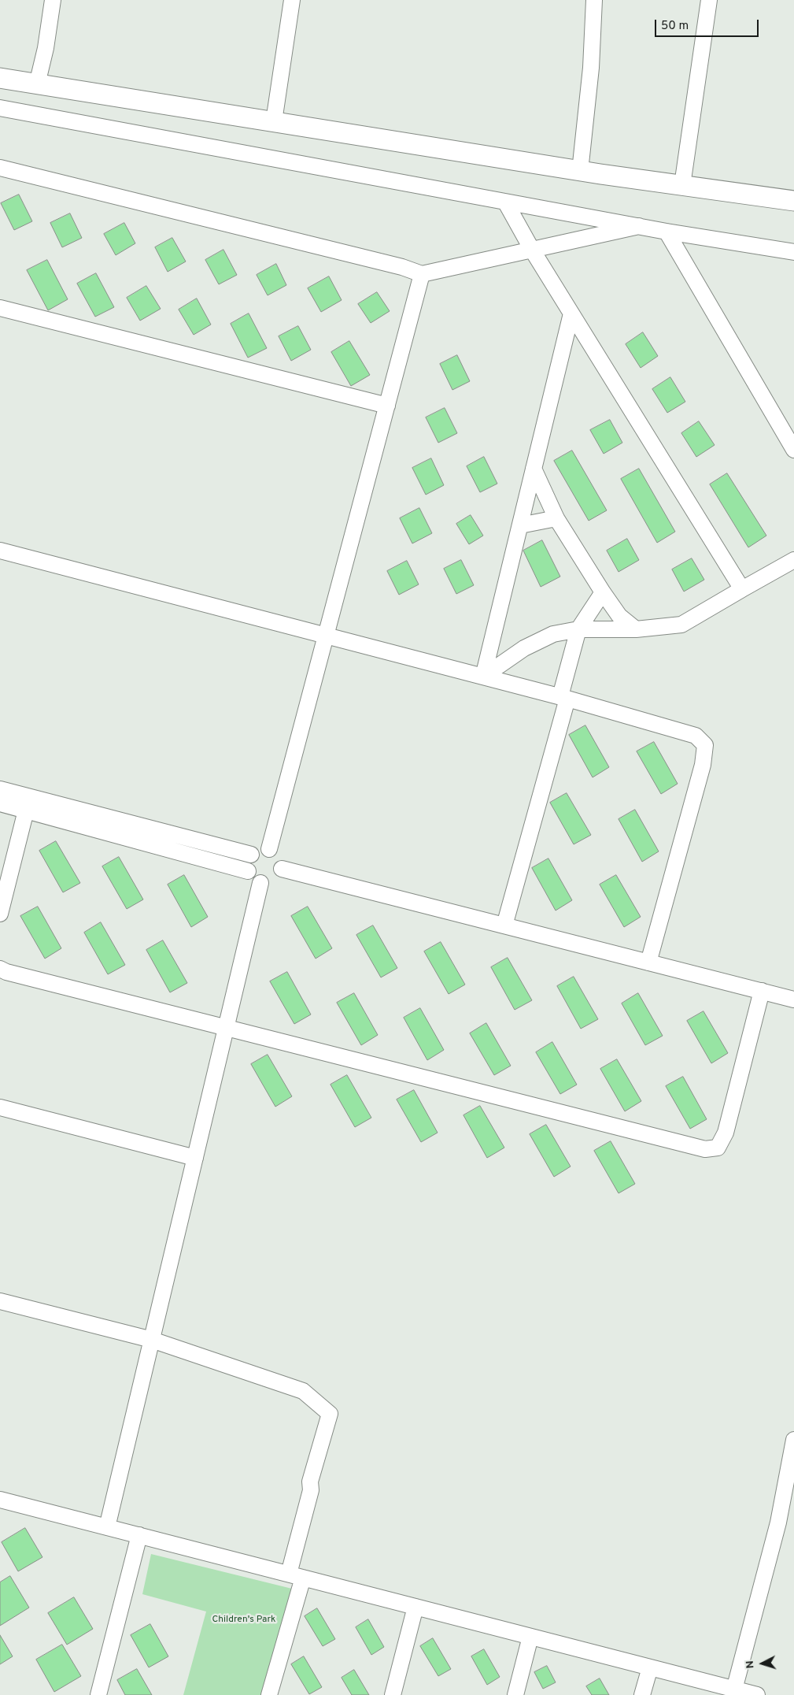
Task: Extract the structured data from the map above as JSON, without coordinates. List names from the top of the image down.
{
  "parks": ["Children's Park"],
  "scale_bar": "50 m",
  "north": "left"
}
